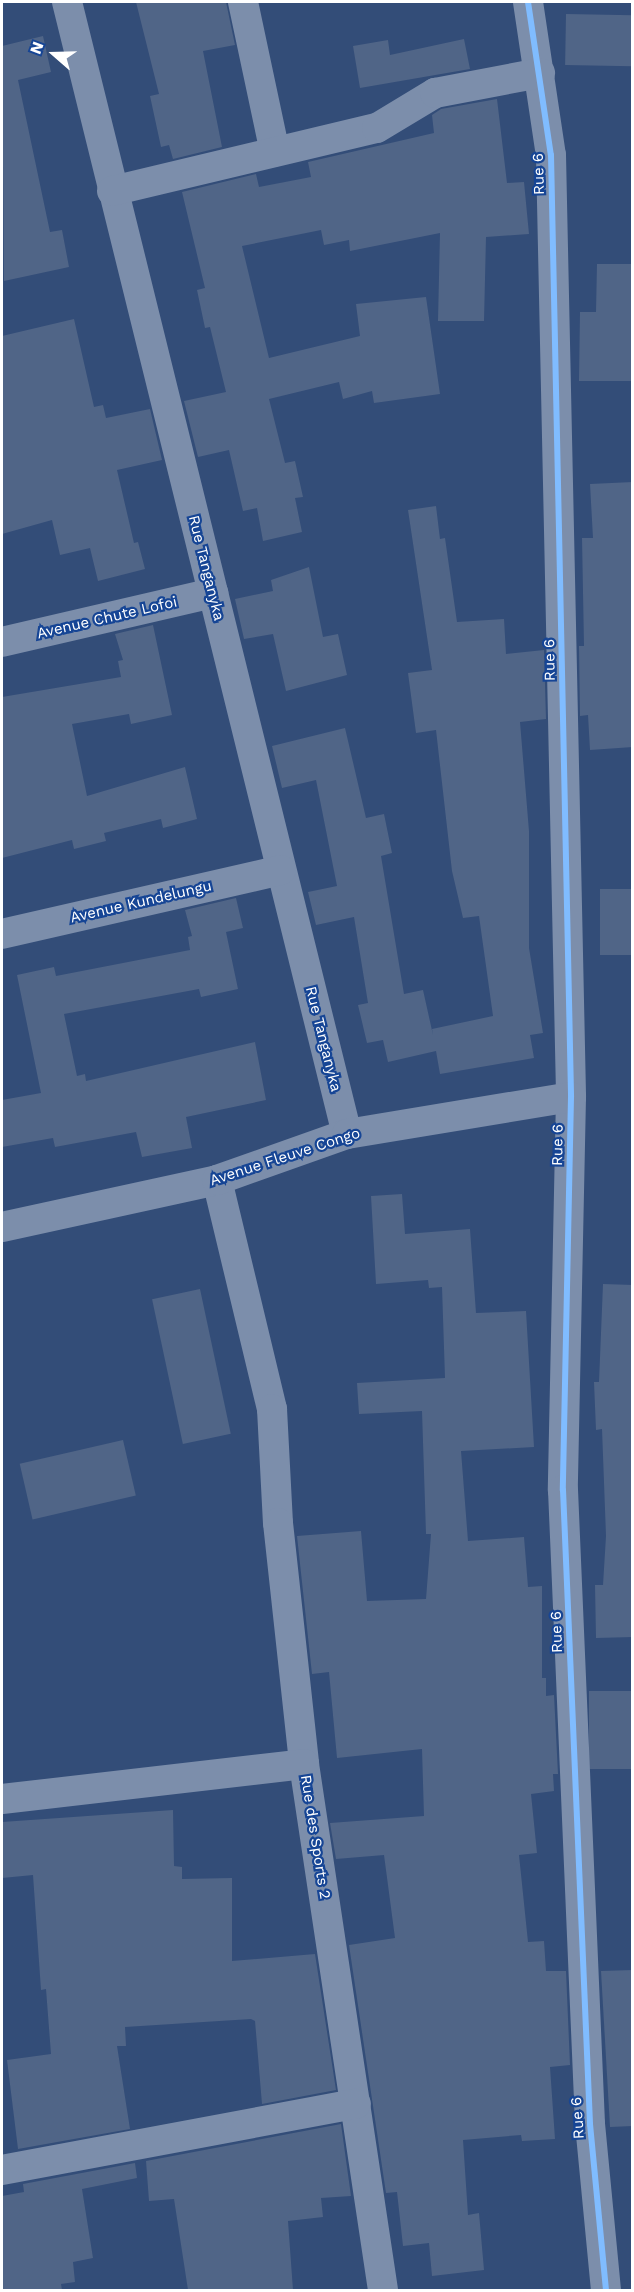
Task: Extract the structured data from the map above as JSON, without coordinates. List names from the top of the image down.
{
  "streets": {
    "street": [
      "Rue 6",
      "Rue Tanganyka",
      "Avenue Chute Lofoi",
      "Avenue Kundelungu",
      "Avenue Fleuve Congo",
      "Rue des Sports 2"
    ]
  },
  "crossings": [
    ["Rue 6", "Avenue Fleuve Congo"],
    ["Rue Tanganyka", "Avenue Chute Lofoi"],
    ["Rue Tanganyka", "Avenue Kundelungu"],
    ["Rue Tanganyka", "Avenue Fleuve Congo"]
  ],
  "north": "left"
}
